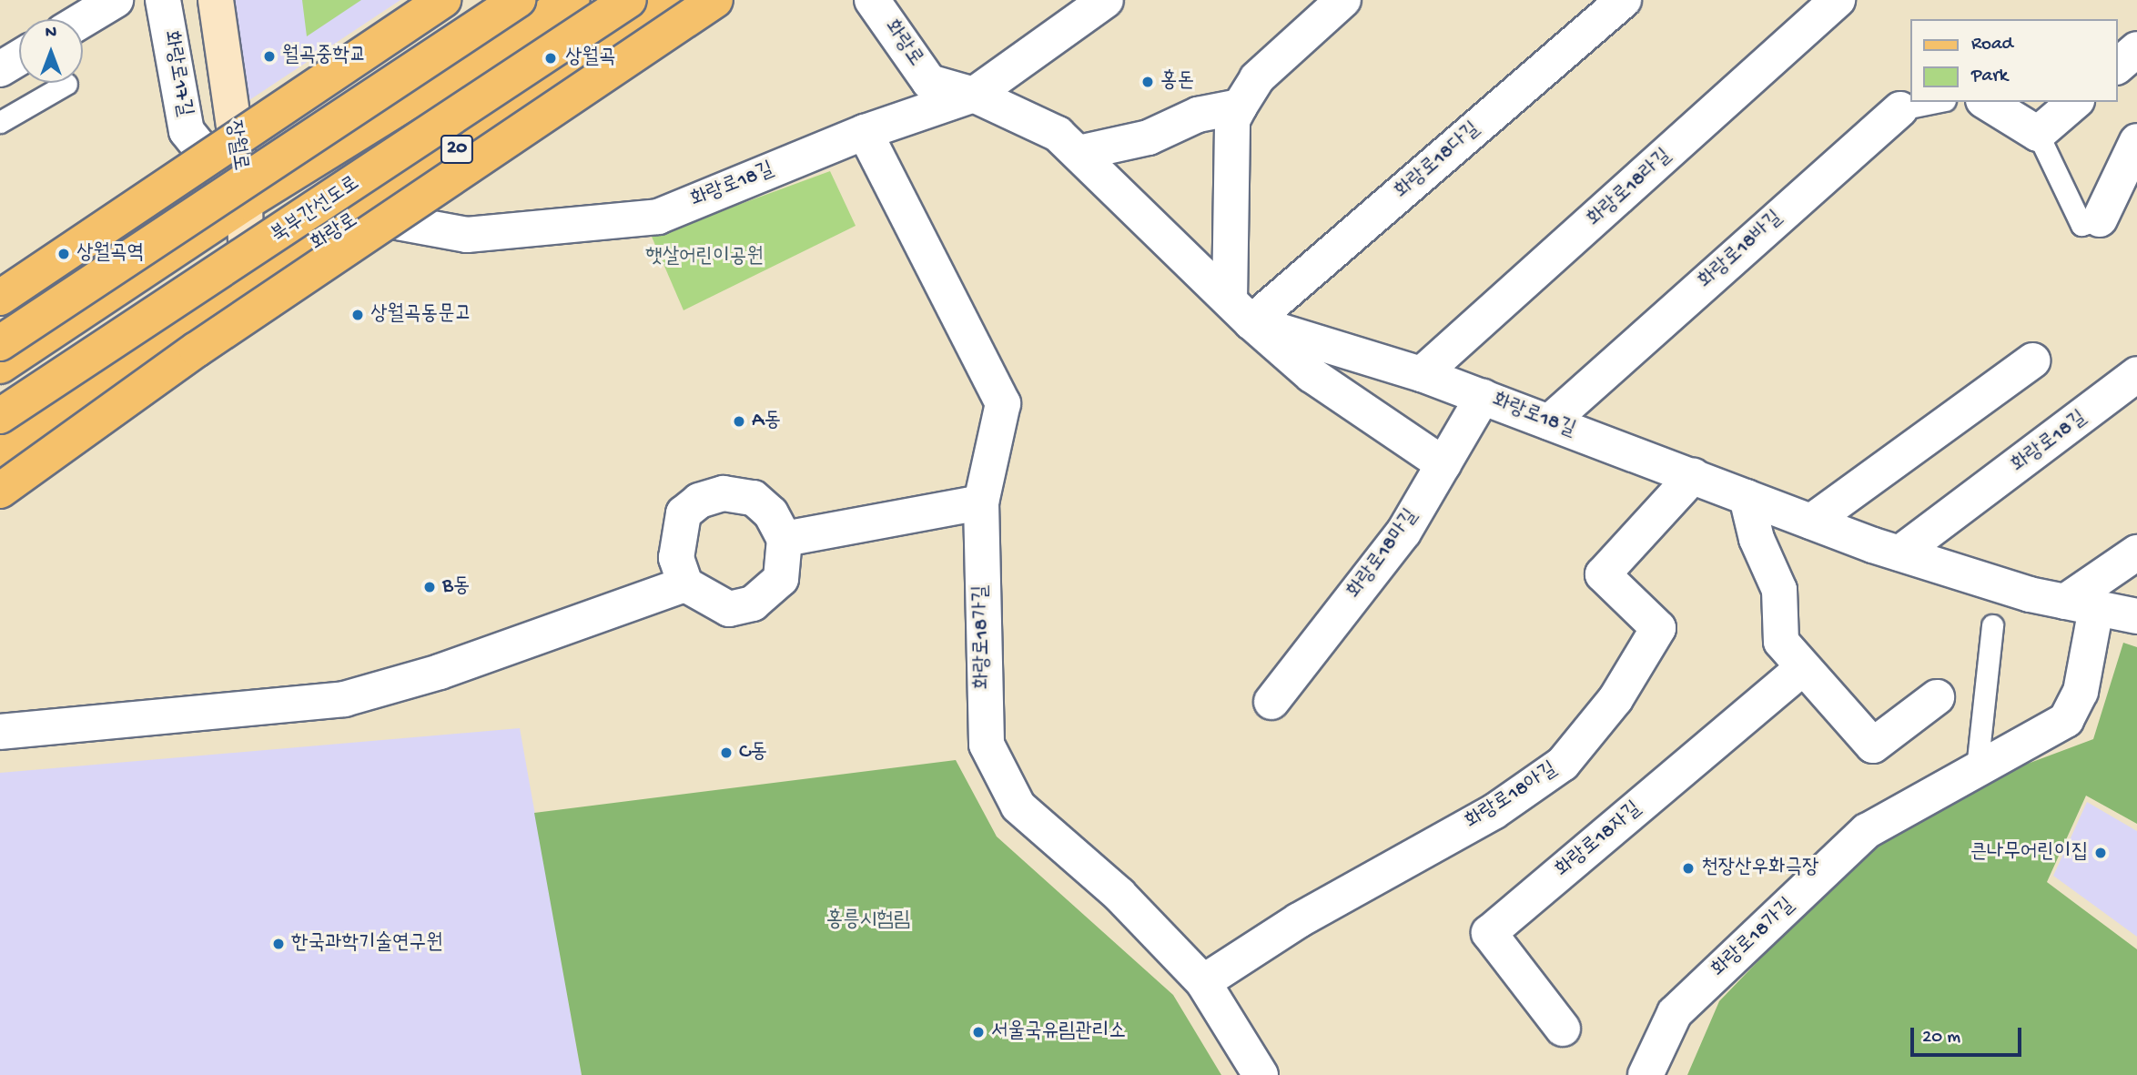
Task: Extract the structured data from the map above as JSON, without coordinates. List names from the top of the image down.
{
  "streets": {
    "main road": ["화랑로", "20", "북부간선도로"],
    "street": [
      "화랑로17길",
      "장월로",
      "화랑로18다길",
      "화랑로18길",
      "화랑로18라길",
      "화랑로18바길",
      "화랑로18마길",
      "화랑로18가길",
      "화랑로18아길",
      "화랑로18자길"
    ]
  },
  "crossings": [
    ["화랑로", "장월로"],
    ["화랑로", "화랑로18길"],
    ["화랑로17길", "장월로"],
    ["화랑로18다길", "화랑로18길"],
    ["화랑로18길", "화랑로18라길"],
    ["화랑로18길", "화랑로18바길"],
    ["화랑로18길", "화랑로18마길"],
    ["화랑로18길", "화랑로18가길"],
    ["화랑로18길", "화랑로18아길"],
    ["화랑로18가길", "화랑로18아길"]
  ],
  "parks": ["햇살어린이공원", "홍릉시험림"],
  "places": [
    "월곡중학교",
    "상월곡",
    "홍돈",
    "상월곡역",
    "상월곡동문고",
    "A동",
    "B동",
    "C동",
    "큰나무어린이집",
    "천장산우화극장",
    "한국과학기술연구원",
    "서울국유림관리소"
  ],
  "legend": ["Road", "Park"],
  "scale_bar": "20 m",
  "north": "top"
}
